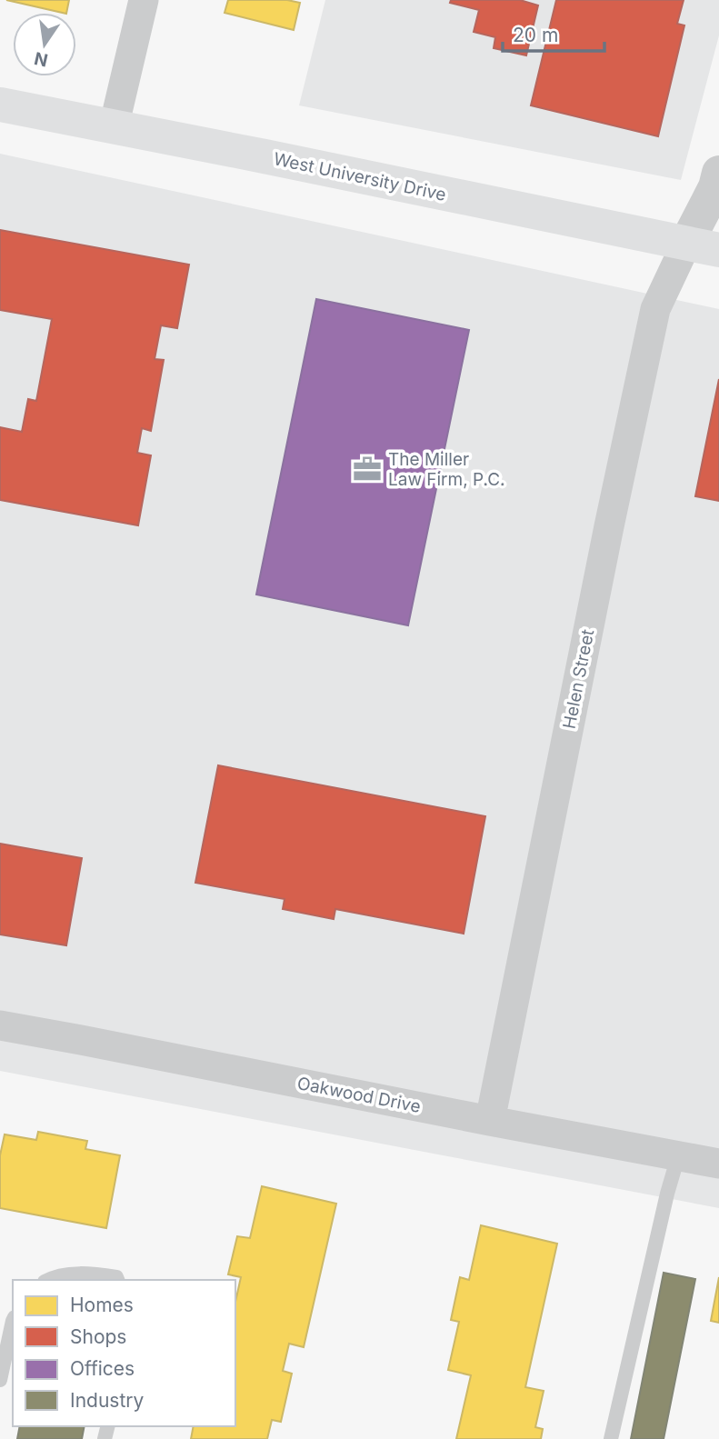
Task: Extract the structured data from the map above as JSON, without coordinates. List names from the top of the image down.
{
  "streets": {
    "main road": ["West University Drive"],
    "street": ["Helen Street", "Oakwood Drive"]
  },
  "crossings": [
    ["West University Drive", "Helen Street"],
    ["Helen Street", "Oakwood Drive"]
  ],
  "places": {
    "office": ["The Miller Law Firm, P.C."]
  },
  "legend": [
    "Homes",
    "Shops",
    "Offices",
    "Industry"
  ],
  "scale_bar": "20 m",
  "north": "bottom"
}
